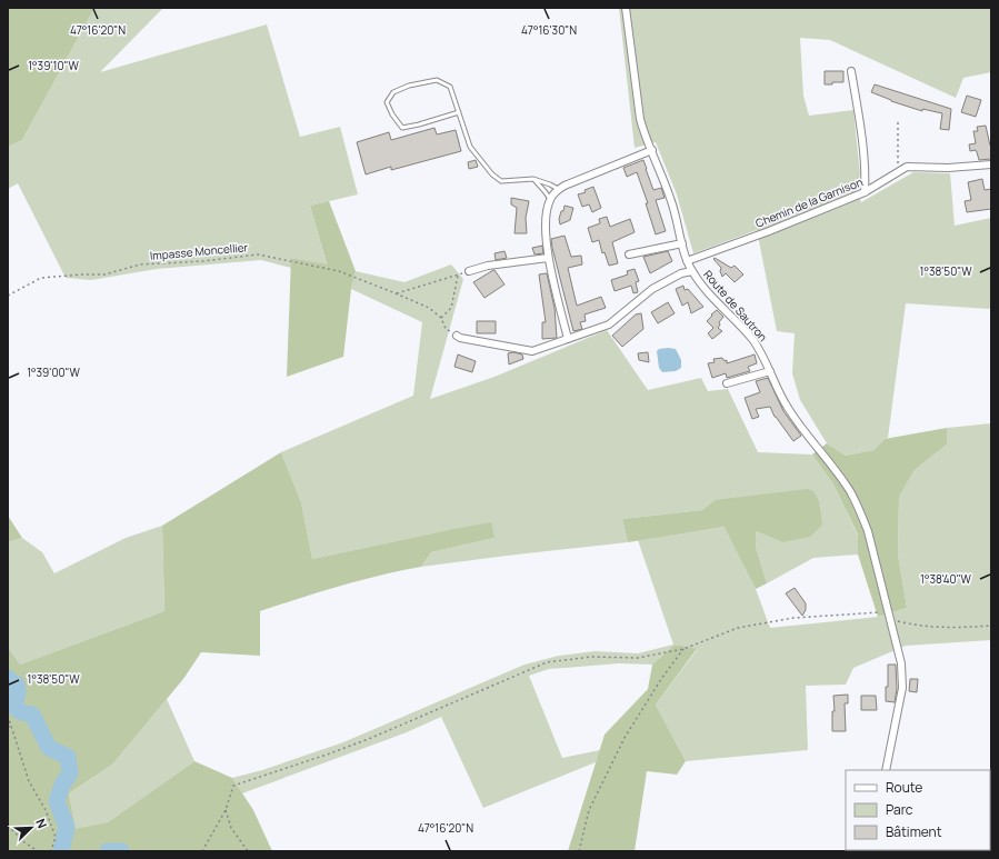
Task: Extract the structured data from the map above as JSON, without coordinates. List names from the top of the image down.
{
  "streets": {
    "street": ["Chemin de la Garnison", "Route de Sautron"],
    "path": ["Impasse Moncellier"]
  },
  "crossings": [
    ["Chemin de la Garnison", "Route de Sautron"]
  ],
  "legend": ["Route", "Parc", "Bâtiment"],
  "north": "top right",
  "coordinates": [
    "47°16'20\"N",
    "47°16'30\"N",
    "1°39'10\"W",
    "1°38'50\"W",
    "1°39'00\"W",
    "1°38'40\"W"
  ]
}
